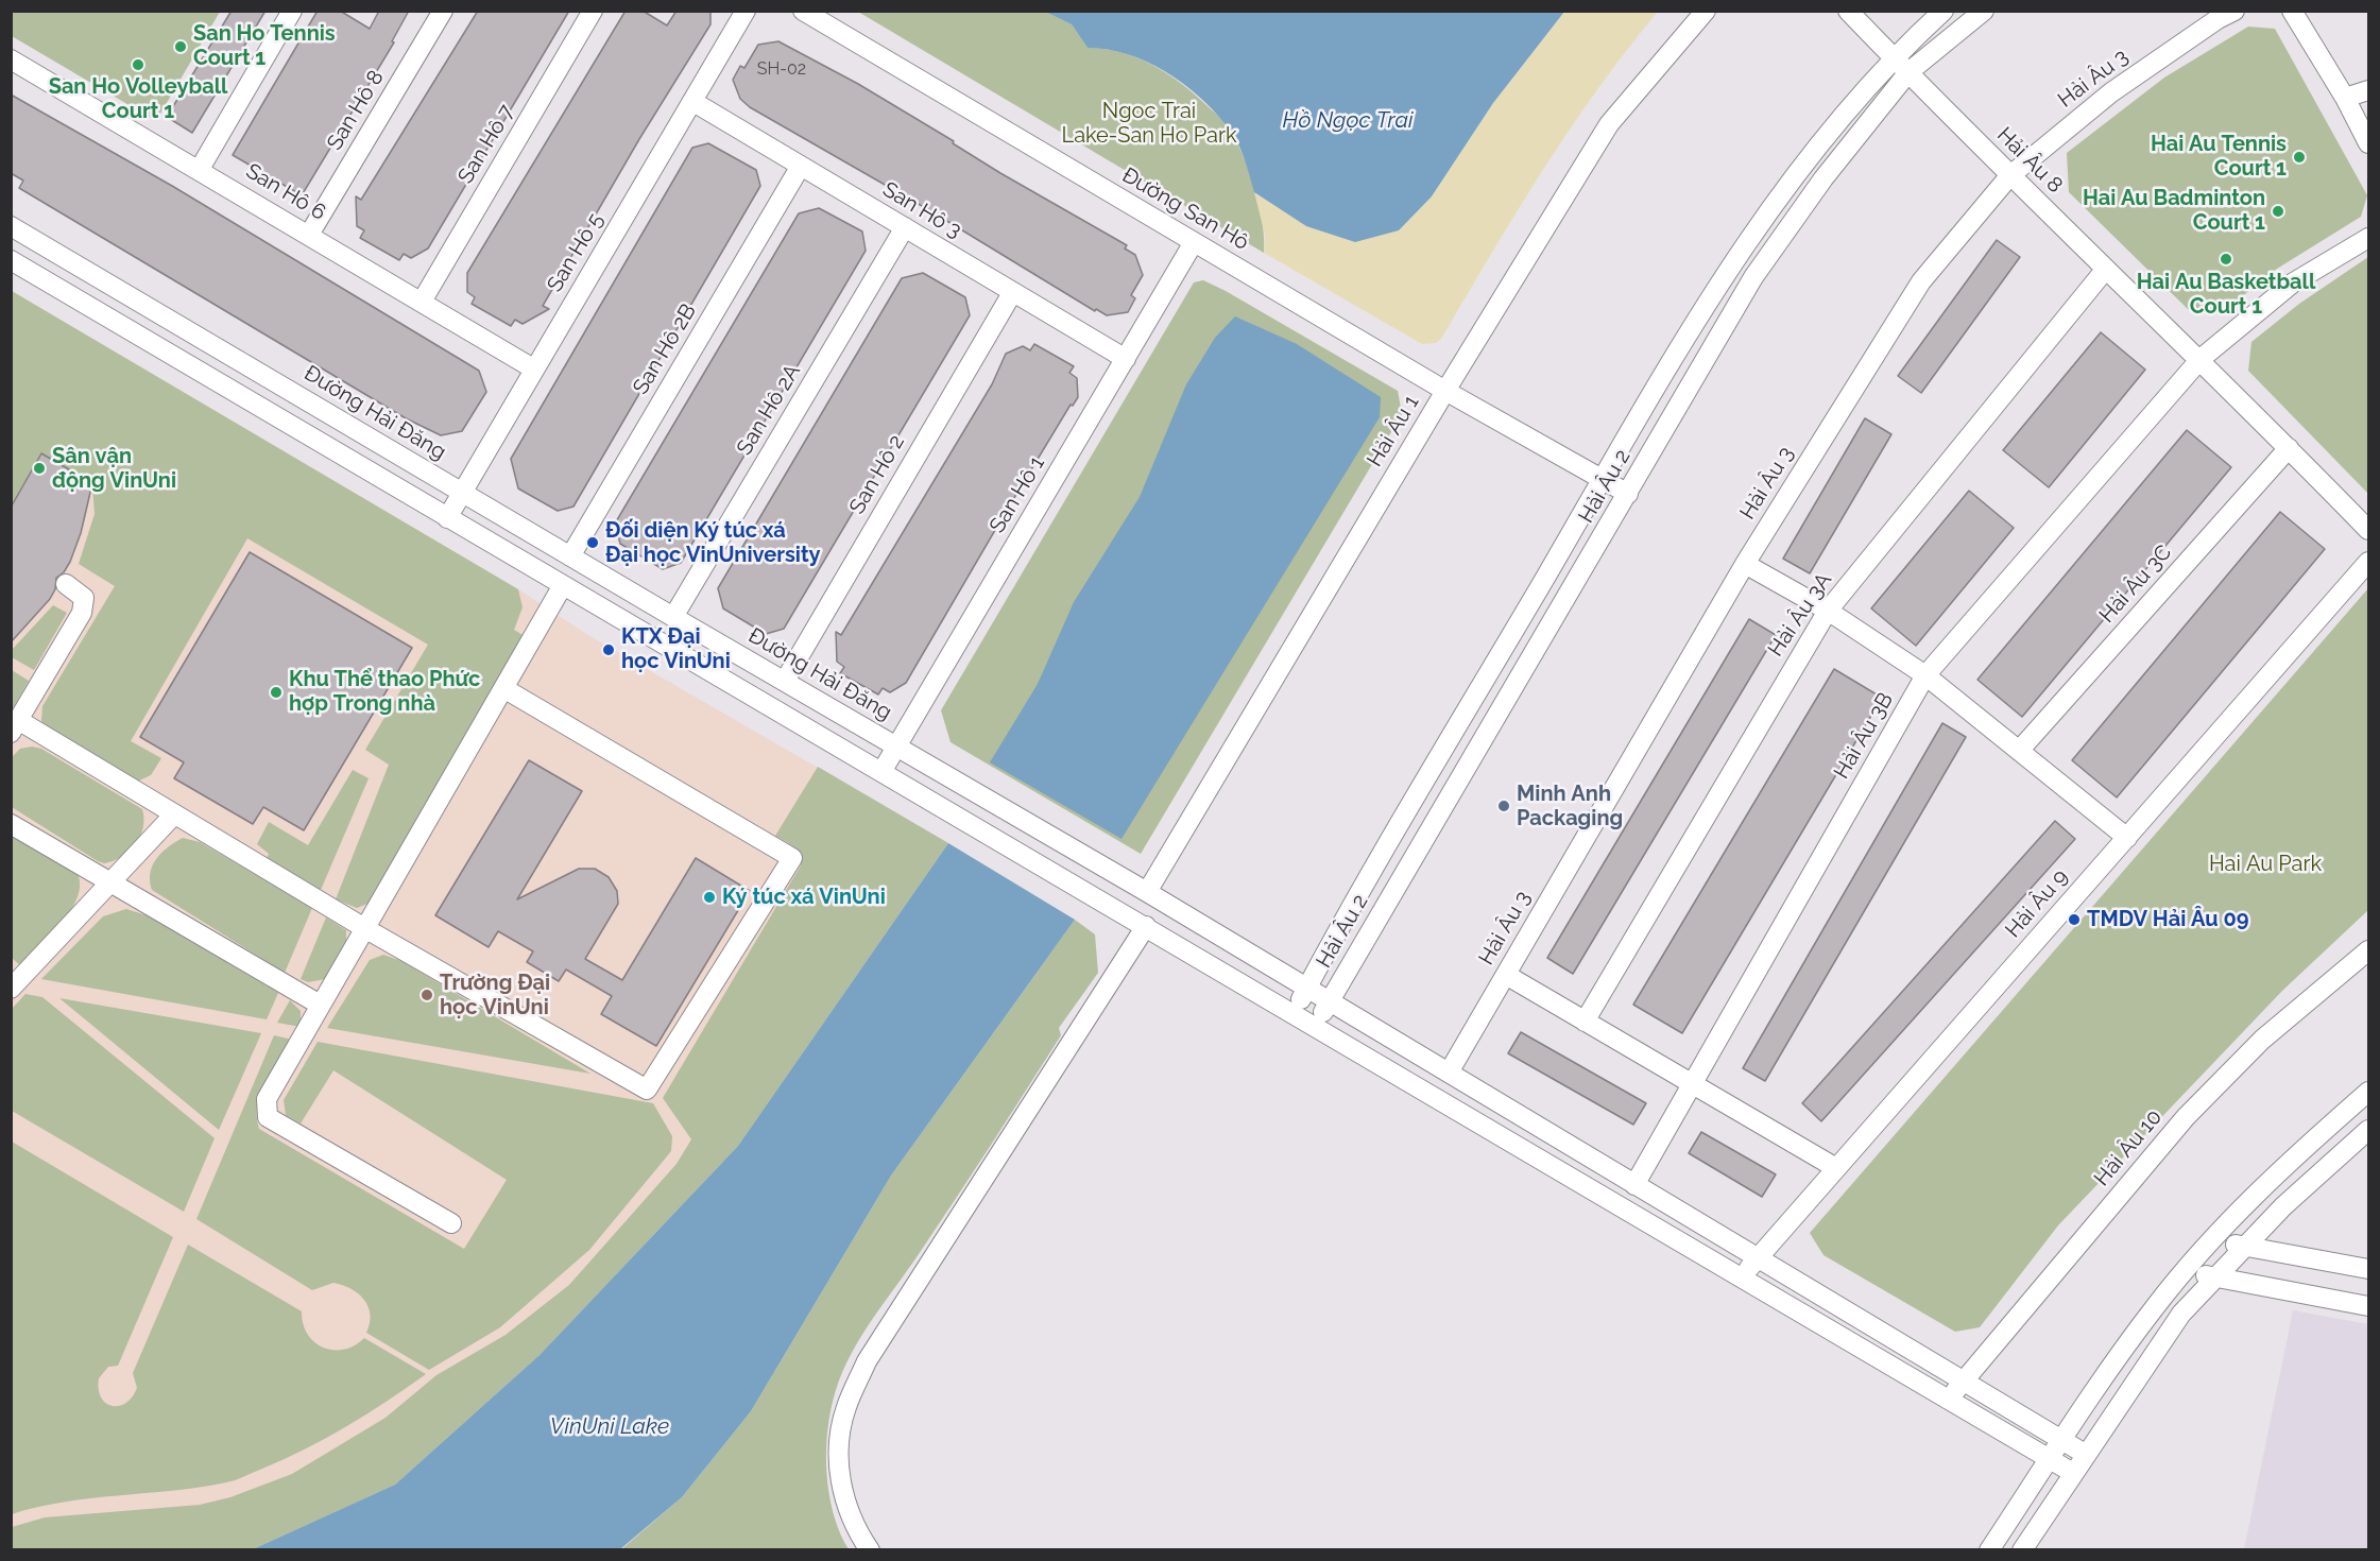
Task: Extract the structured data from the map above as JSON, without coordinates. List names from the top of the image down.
{
  "streets": {
    "street": [
      "Hải Âu 3",
      "San Hô 8",
      "San Hô 7",
      "Hải Âu 8",
      "San Hô 6",
      "Đường San Hô",
      "San Hô 3",
      "San Hô 5",
      "San Hô 2B",
      "San Hô 2A",
      "Đường Hải Đăng",
      "Hải Âu 1",
      "San Hô 2",
      "Hải Âu 2",
      "San Hô 1",
      "Hải Âu 3C",
      "Hải Âu 3A",
      "Hải Âu 3B",
      "Hải Âu 9",
      "Hải Âu 10"
    ]
  },
  "crossings": [
    ["Hải Âu 3", "Hải Âu 8"],
    ["Hải Âu 3", "Đường Hải Đăng"],
    ["San Hô 8", "San Hô 6"],
    ["San Hô 7", "San Hô 6"],
    ["Hải Âu 8", "Hải Âu 2"],
    ["Hải Âu 8", "Hải Âu 3C"],
    ["Hải Âu 8", "Hải Âu 3A"],
    ["Hải Âu 8", "Hải Âu 3B"],
    ["San Hô 6", "San Hô 5"],
    ["Đường San Hô", "Hải Âu 1"],
    ["Đường San Hô", "Hải Âu 2"],
    ["Đường San Hô", "San Hô 1"],
    ["San Hô 3", "San Hô 5"],
    ["San Hô 3", "San Hô 2B"],
    ["San Hô 3", "San Hô 2A"],
    ["San Hô 3", "San Hô 2"],
    ["San Hô 3", "San Hô 1"],
    ["San Hô 5", "Đường Hải Đăng"],
    ["San Hô 2B", "Đường Hải Đăng"],
    ["San Hô 2A", "Đường Hải Đăng"],
    ["Đường Hải Đăng", "Hải Âu 1"],
    ["Đường Hải Đăng", "San Hô 2"],
    ["Đường Hải Đăng", "Hải Âu 2"],
    ["Đường Hải Đăng", "San Hô 1"],
    ["Đường Hải Đăng", "Hải Âu 3B"],
    ["Đường Hải Đăng", "Hải Âu 9"],
    ["Đường Hải Đăng", "Hải Âu 10"]
  ],
  "water": ["Hồ Ngọc Trai", "VinUni Lake"],
  "parks": ["Ngoc Trai Lake-San Ho Park", "Hai Au Park"],
  "places": [
    "San Ho Tennis Court 1",
    "San Ho Volleyball Court 1",
    "Hai Au Tennis Court 1",
    "Hai Au Badminton Court 1",
    "Hai Au Basketball Court 1",
    "Sân vận động VinUni",
    "Đối diện Ký túc xá Đại học VinUniversity",
    "KTX Đại học VinUni",
    "Khu Thể thao Phức hợp Trong nhà",
    "Minh Anh Packaging",
    "Ký túc xá VinUni",
    "TMDV Hải Âu 09",
    "Trường Đại học VinUni"
  ],
  "house_numbers": ["SH-02"]
}
